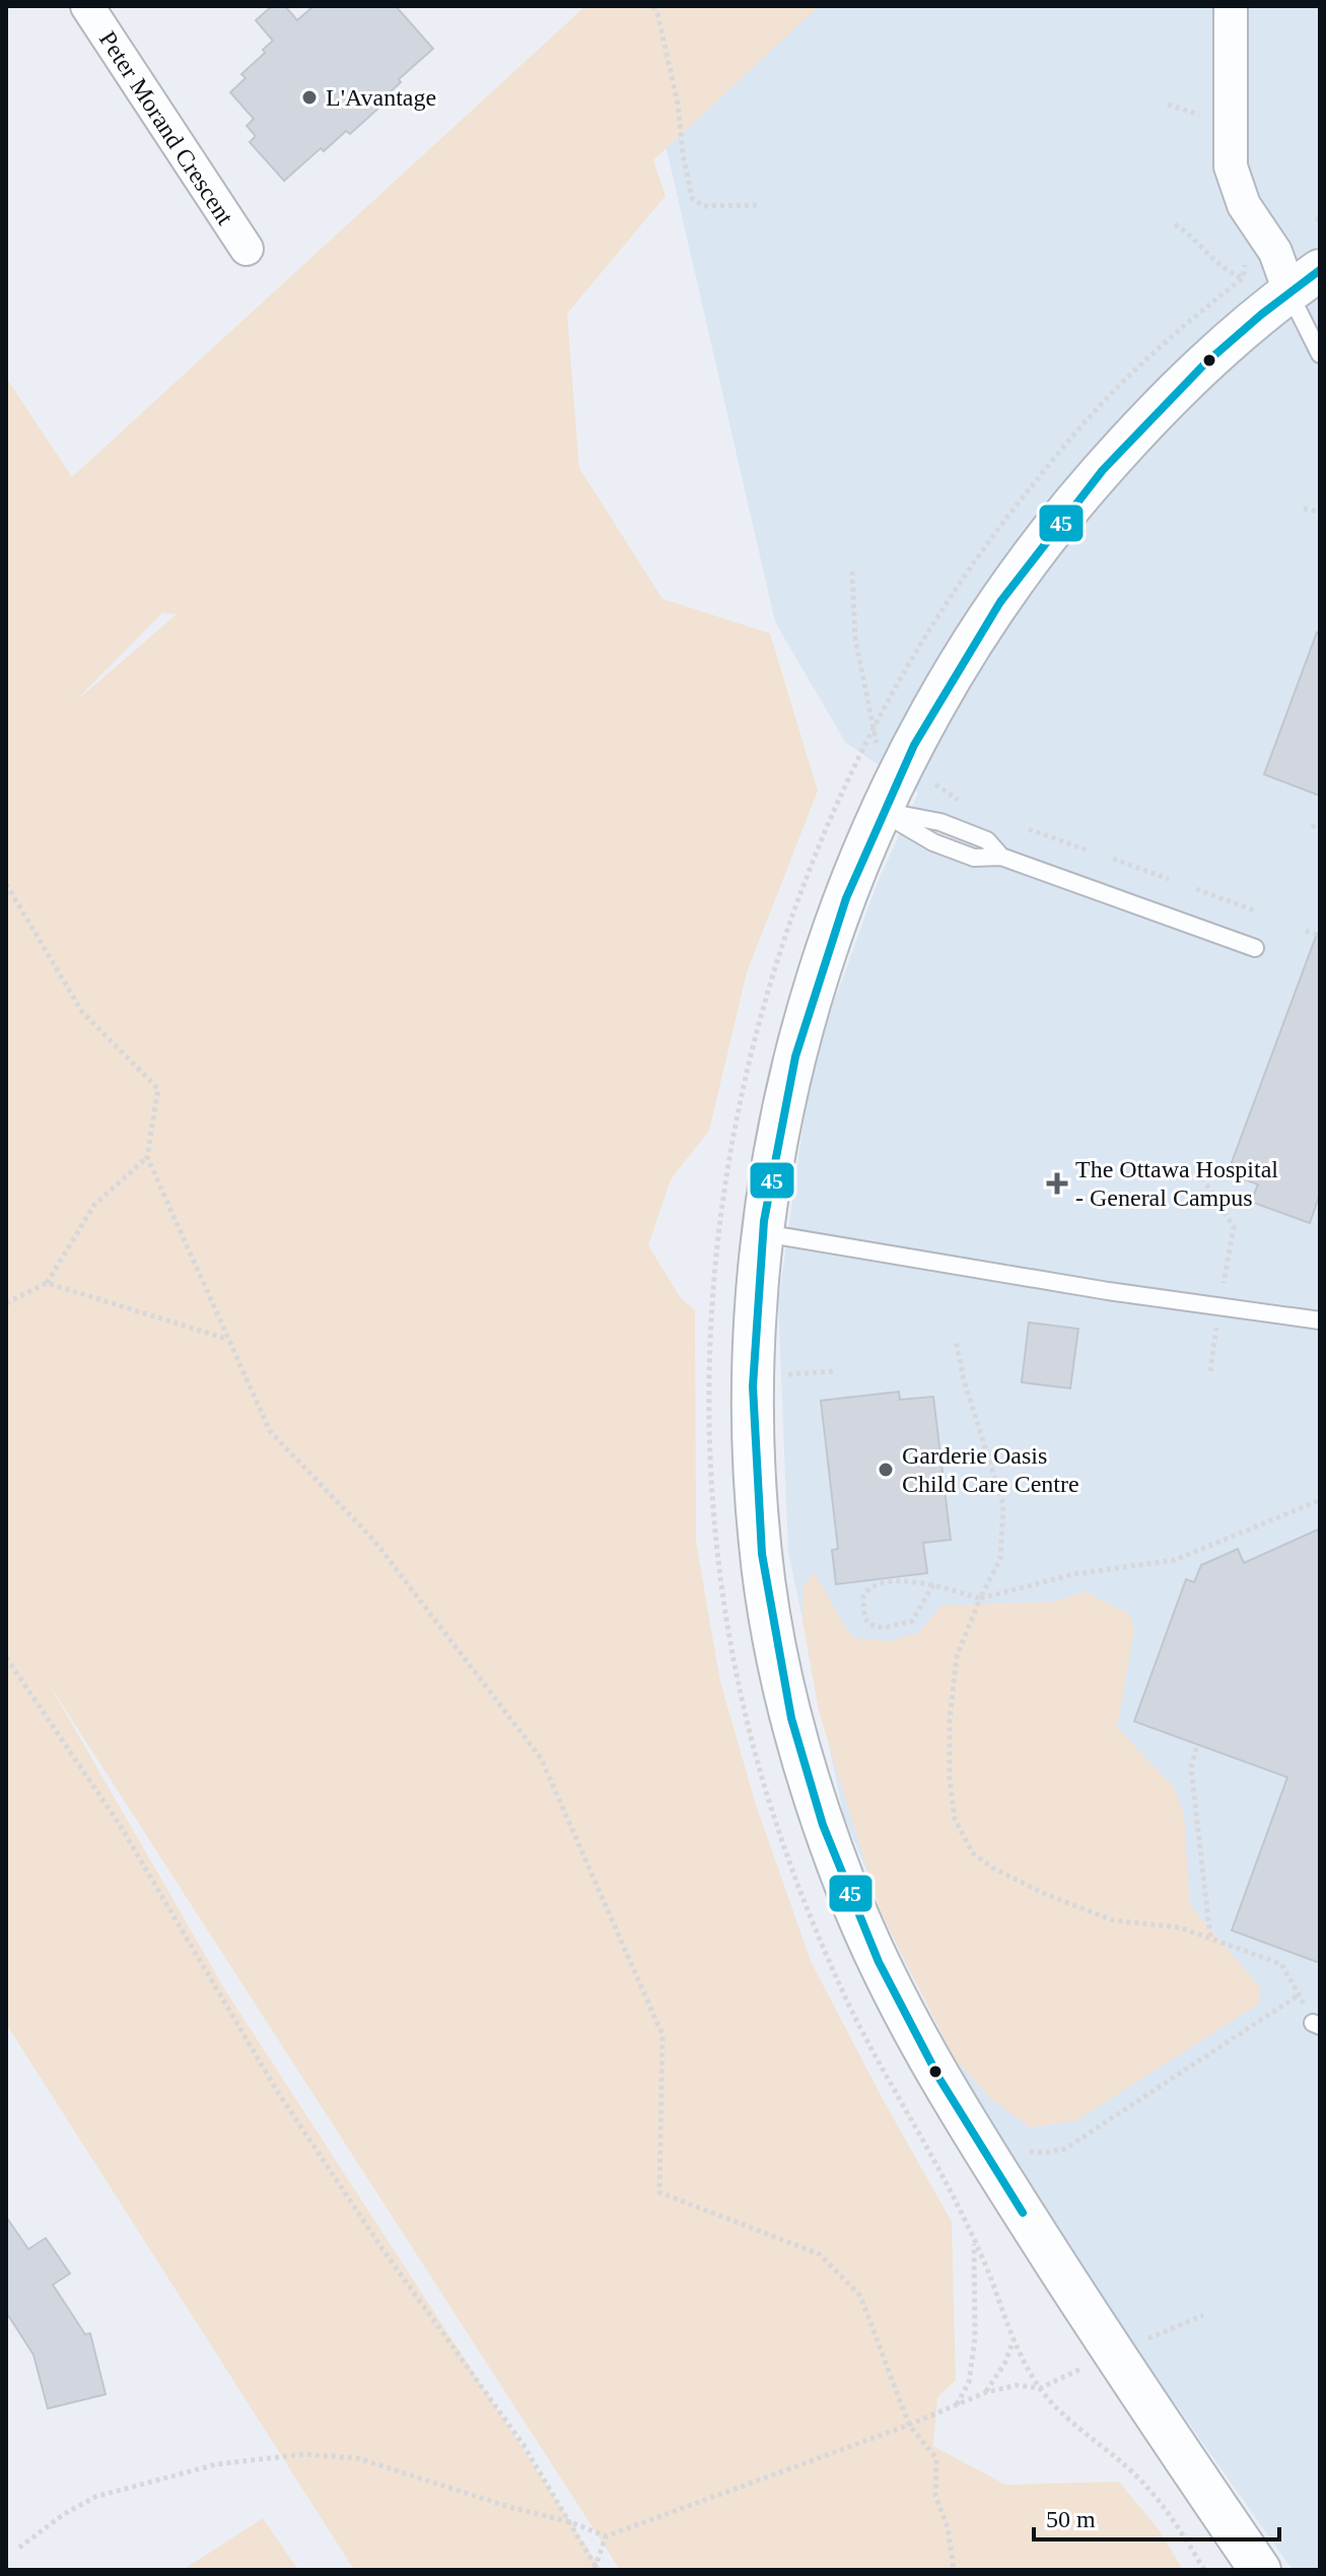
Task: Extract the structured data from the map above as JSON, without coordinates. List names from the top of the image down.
{
  "streets": {
    "street": ["Peter Morand Crescent"]
  },
  "places": {
    "other": ["L'Avantage", "Garderie Oasis Child Care Centre"],
    "health": ["The Ottawa Hospital - General Campus"]
  },
  "lines": ["transit line 45"],
  "scale_bar": "50 m"
}
